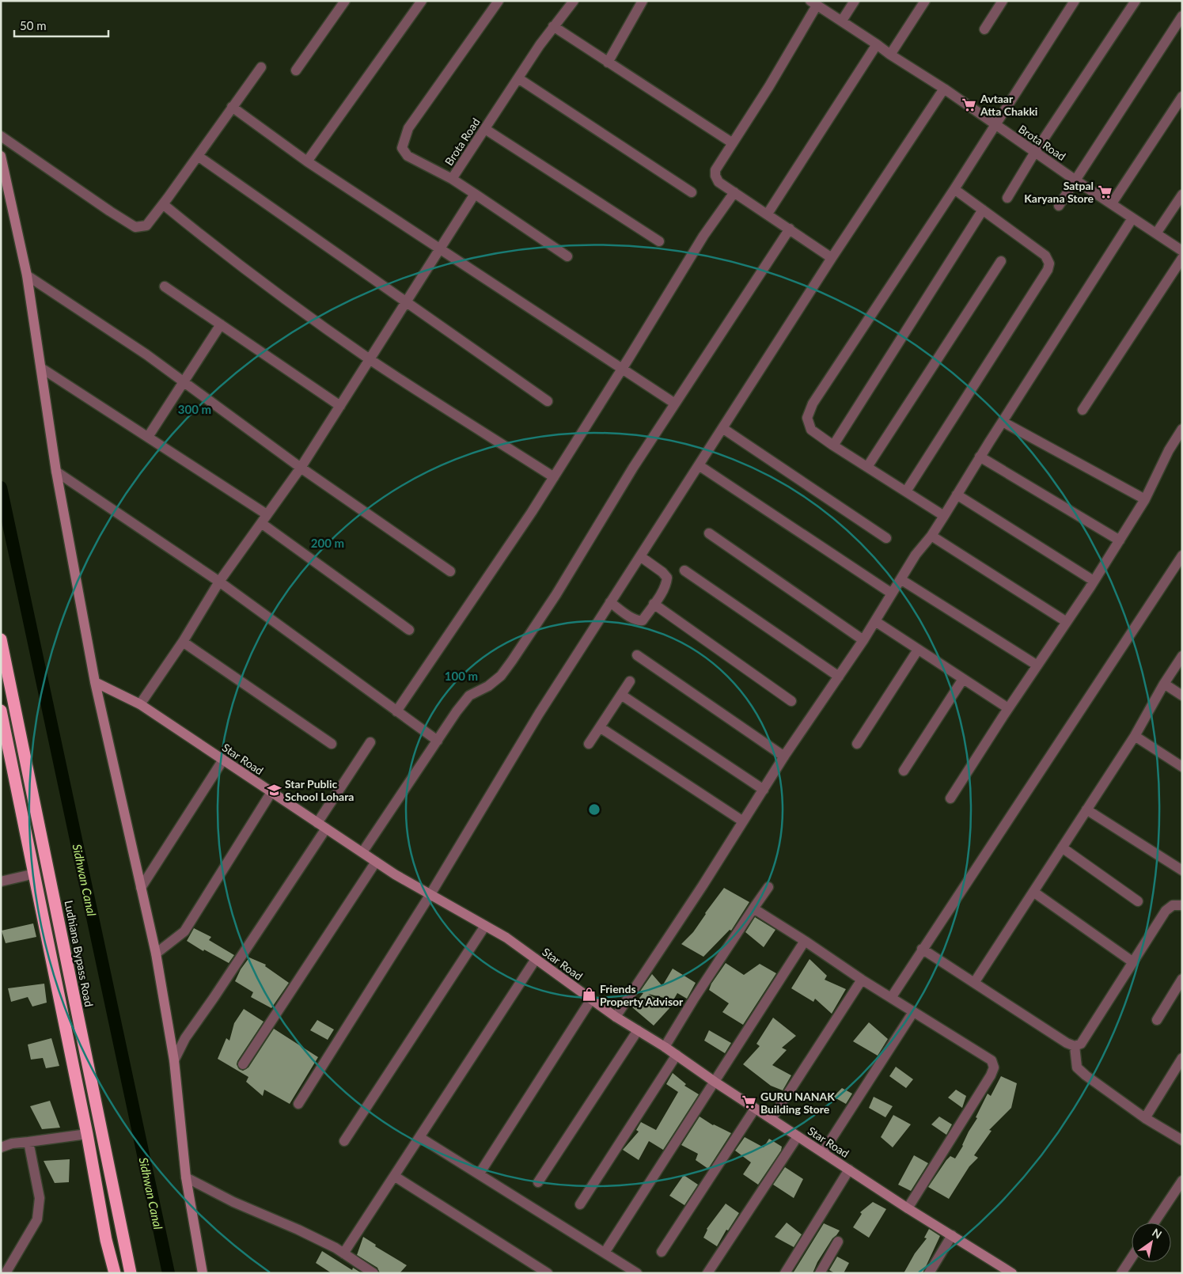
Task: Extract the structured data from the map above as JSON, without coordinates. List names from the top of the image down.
{
  "streets": {
    "highway": ["Ludhiana Bypass Road"],
    "street": ["Brota Road", "Star Road"]
  },
  "water": ["Sidhwan Canal"],
  "places": {
    "supermarket": ["Avtaar Atta Chakki", "Satpal Karyana Store", "GURU NANAK Building Store"],
    "school or university": ["Star Public School Lohara"],
    "shop": ["Friends Property Advisor"]
  },
  "scale_bar": "50 m",
  "north": "top right",
  "rings": ["300 m", "200 m", "100 m"]
}
